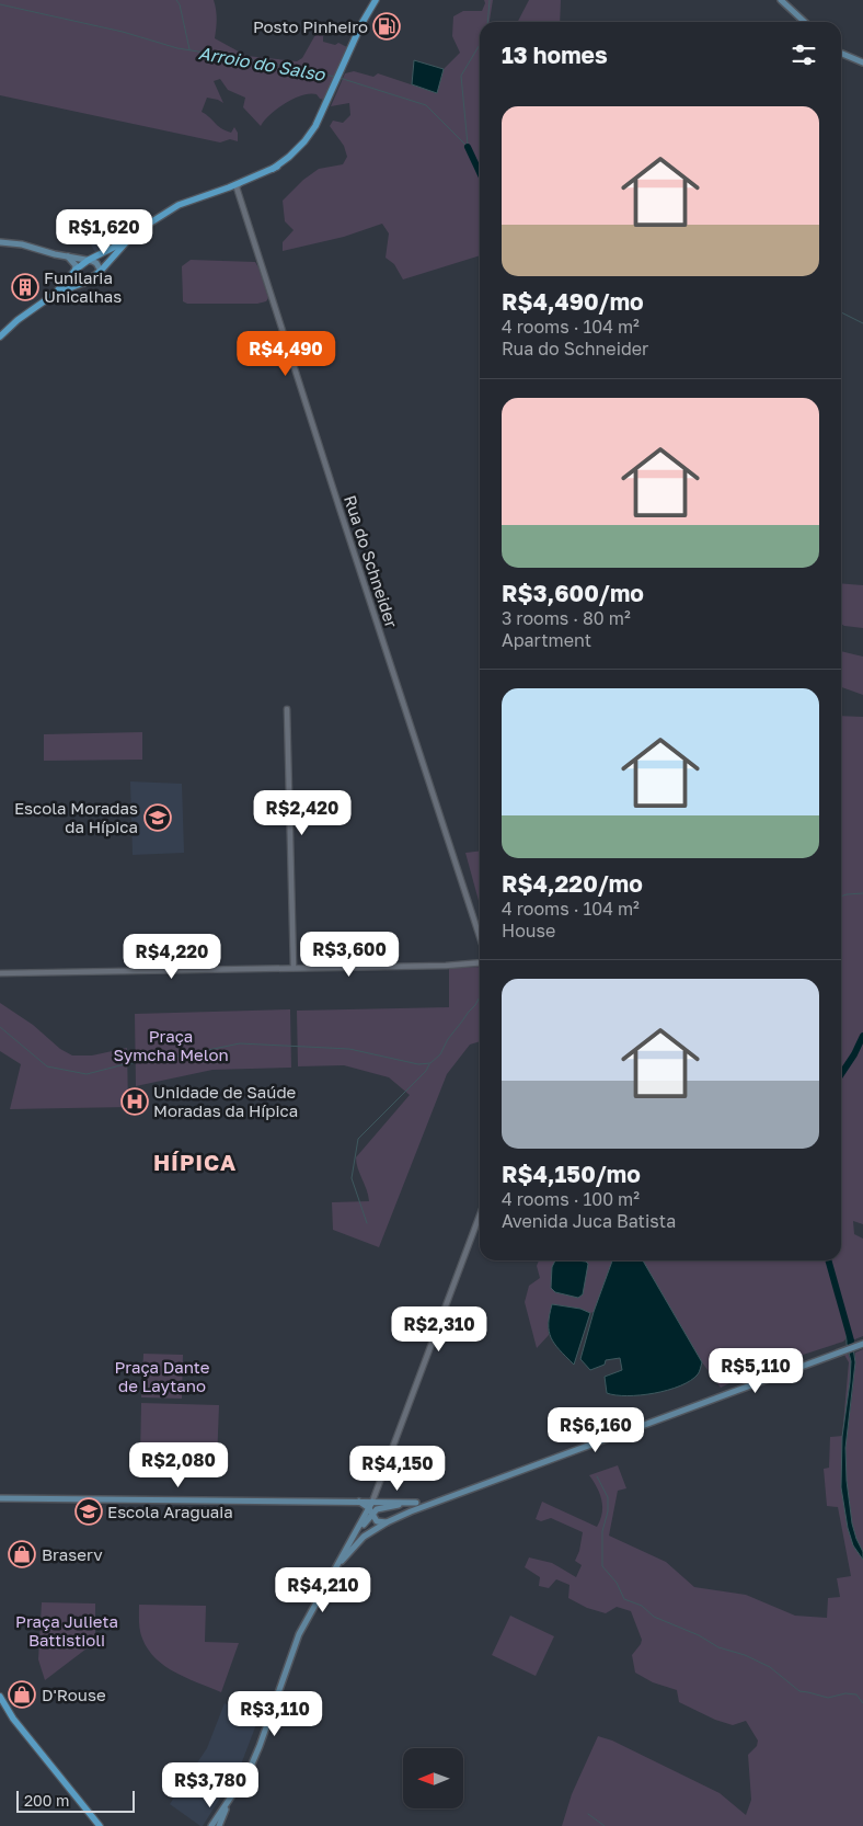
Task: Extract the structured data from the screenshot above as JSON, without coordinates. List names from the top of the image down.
{
  "streets": {
    "street": ["Rua do Schneider"]
  },
  "districts": ["HÍPICA"],
  "water": ["Arroio do Salso"],
  "parks": ["Praça Symcha Melon", "Praça Dante de Laytano", "Praça Julieta Battistioli"],
  "places": {
    "fuel station": ["Posto Pinheiro"],
    "building": ["Funilaria Unicalhas"],
    "school or university": ["Escola Moradas da Hípica", "Escola Araguaia"],
    "hospital": ["Unidade de Saúde Moradas da Hípica"],
    "shop": ["Braserv", "D'Rouse"]
  },
  "scale_bar": "200 m",
  "north": "left",
  "page": {
    "heading": "13 homes",
    "list": [
      {
        "name": "R$4,490/mo",
        "note": "4 rooms · 104 m² · Rua do Schneider"
      },
      {
        "name": "R$3,600/mo",
        "note": "3 rooms · 80 m² · Apartment"
      },
      {
        "name": "R$4,220/mo",
        "note": "4 rooms · 104 m² · House"
      },
      {
        "name": "R$4,150/mo",
        "note": "4 rooms · 100 m² · Avenida Juca Batista"
      }
    ],
    "price": [
      "R$1,620",
      "R$4,490",
      "R$2,420",
      "R$3,600",
      "R$4,220",
      "R$2,310",
      "R$5,110",
      "R$6,160",
      "R$2,080",
      "R$4,150",
      "R$4,210",
      "R$3,110",
      "R$3,780"
    ],
    "scale": "200 m"
  }
}
